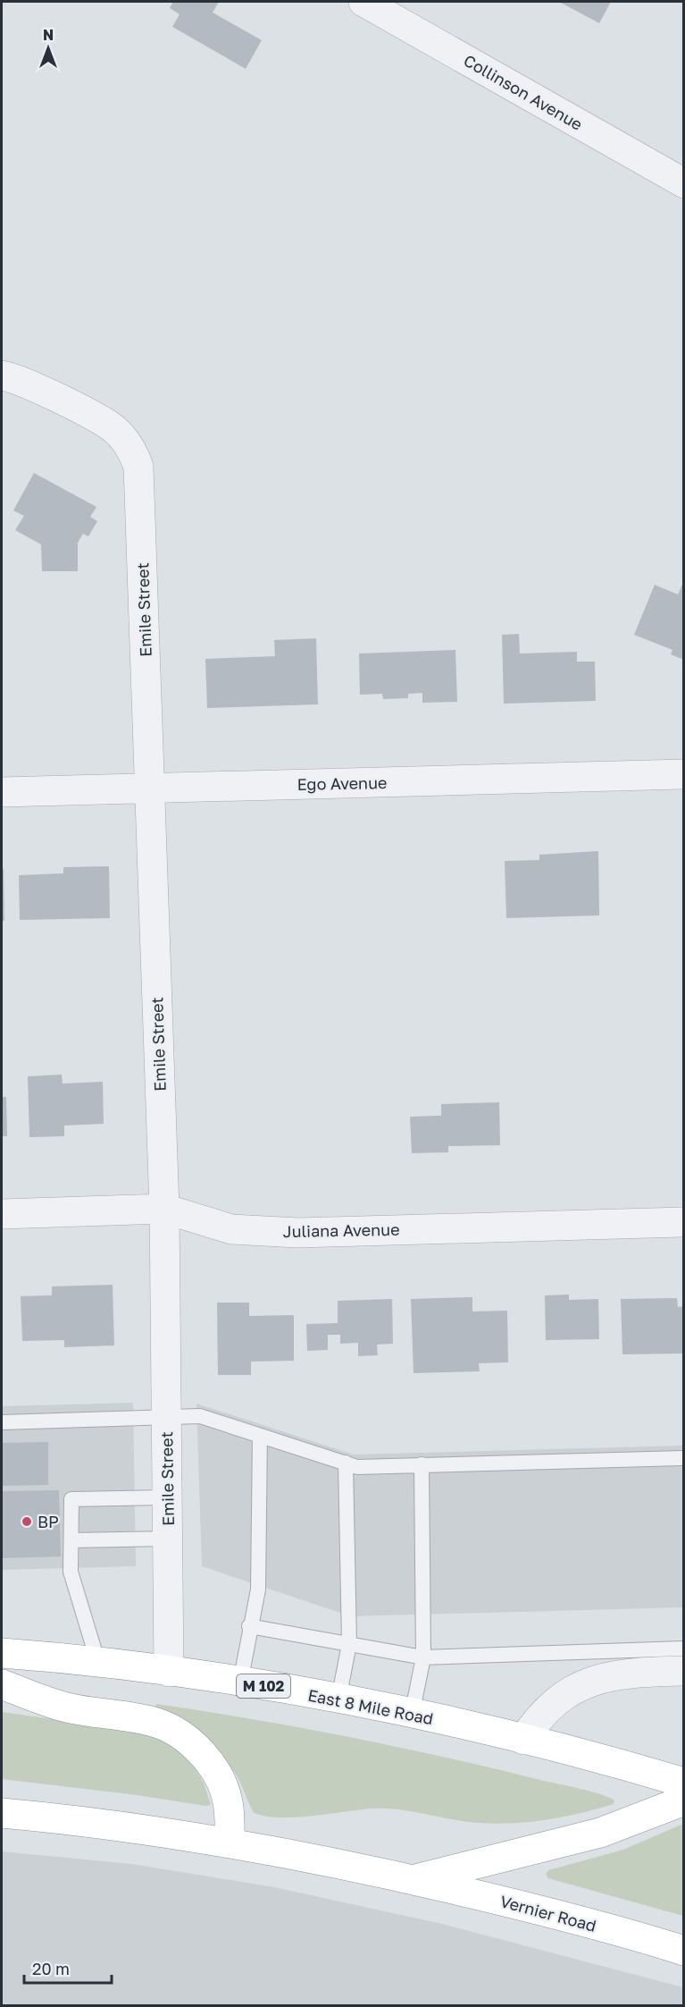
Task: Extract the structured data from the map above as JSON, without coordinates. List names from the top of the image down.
{
  "streets": {
    "highway": ["M 102", "East 8 Mile Road", "Vernier Road"],
    "street": [
      "Collinson Avenue",
      "Emile Street",
      "Ego Avenue",
      "Juliana Avenue"
    ]
  },
  "crossings": [
    ["Emile Street", "Ego Avenue"],
    ["Emile Street", "Juliana Avenue"],
    ["Emile Street", "East 8 Mile Road"],
    ["M 102", "East 8 Mile Road"]
  ],
  "places": ["BP"],
  "scale_bar": "20 m",
  "north": "top"
}
